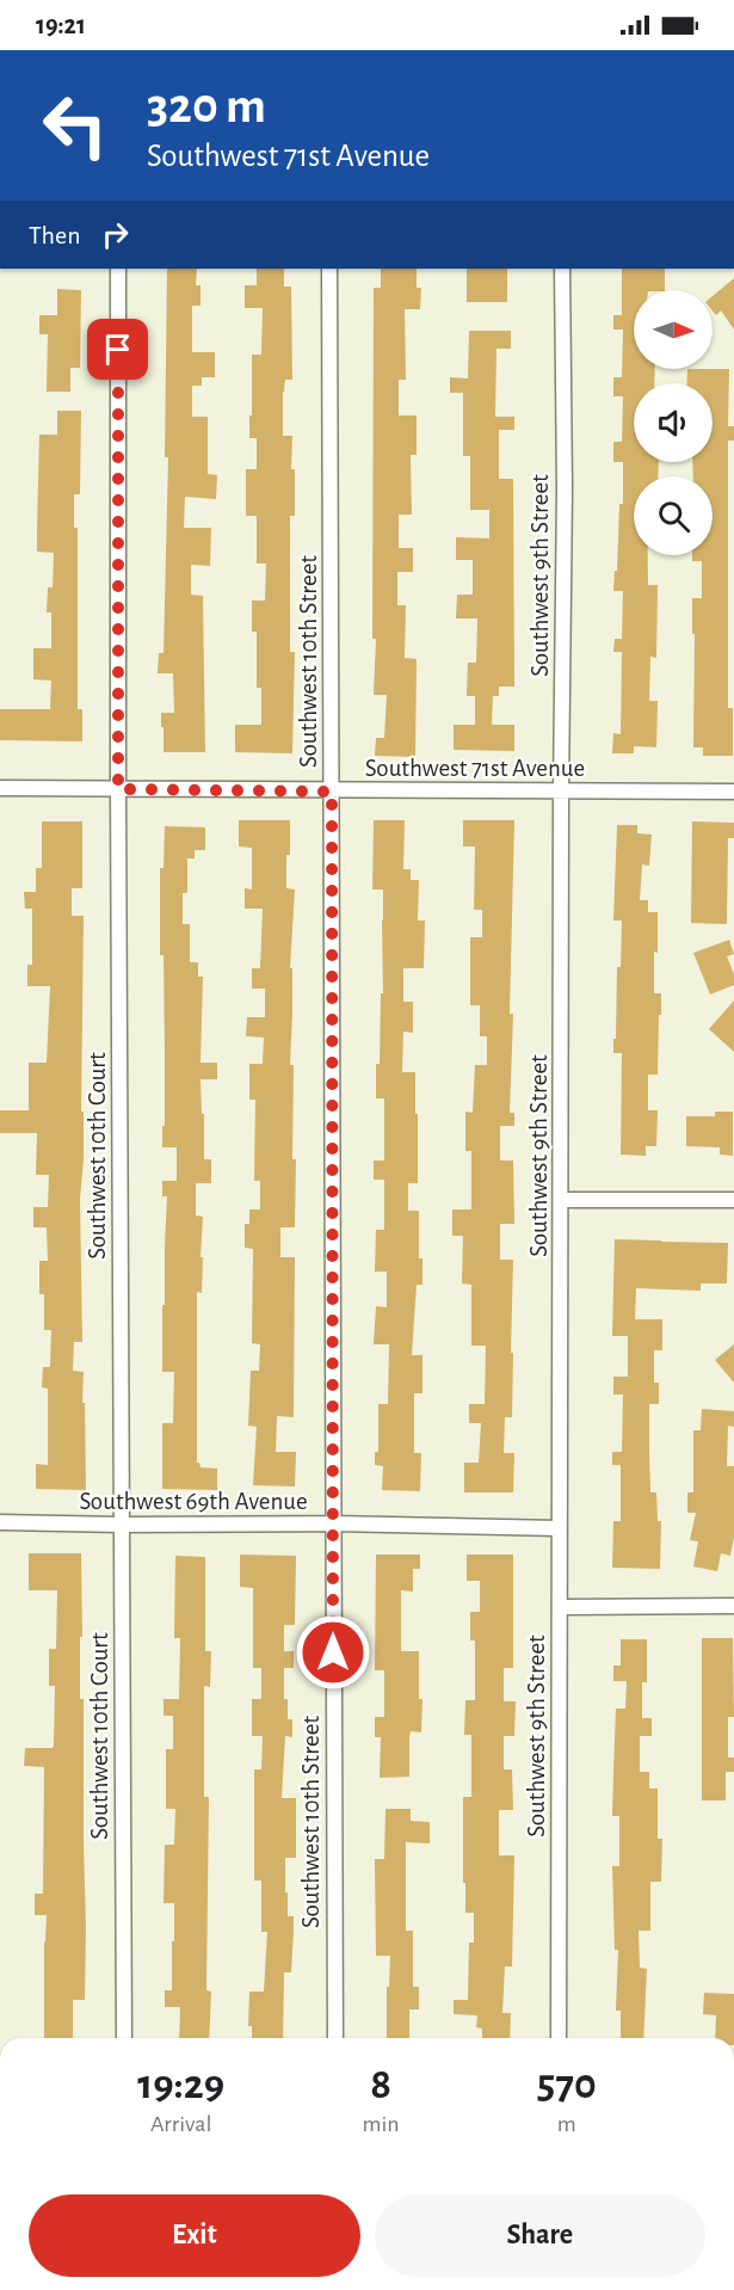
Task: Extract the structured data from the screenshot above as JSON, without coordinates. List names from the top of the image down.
{
  "streets": {
    "street": [
      "Southwest 9th Street",
      "Southwest 10th Street",
      "Southwest 71st Avenue",
      "Southwest 10th Court",
      "Southwest 69th Avenue"
    ]
  },
  "crossings": [
    ["Southwest 9th Street", "Southwest 71st Avenue"],
    ["Southwest 9th Street", "Southwest 69th Avenue"],
    ["Southwest 10th Street", "Southwest 71st Avenue"],
    ["Southwest 10th Street", "Southwest 69th Avenue"],
    ["Southwest 71st Avenue", "Southwest 10th Court"],
    ["Southwest 10th Court", "Southwest 69th Avenue"]
  ],
  "north": "right",
  "page": {
    "status": "19:21",
    "turn": ["320 m", "Southwest 71st Avenue"],
    "then": "Then",
    "eta": [
      "19:29",
      "Arrival",
      "8",
      "min",
      "570",
      "m"
    ],
    "buttons": ["Exit", "Share"]
  }
}
